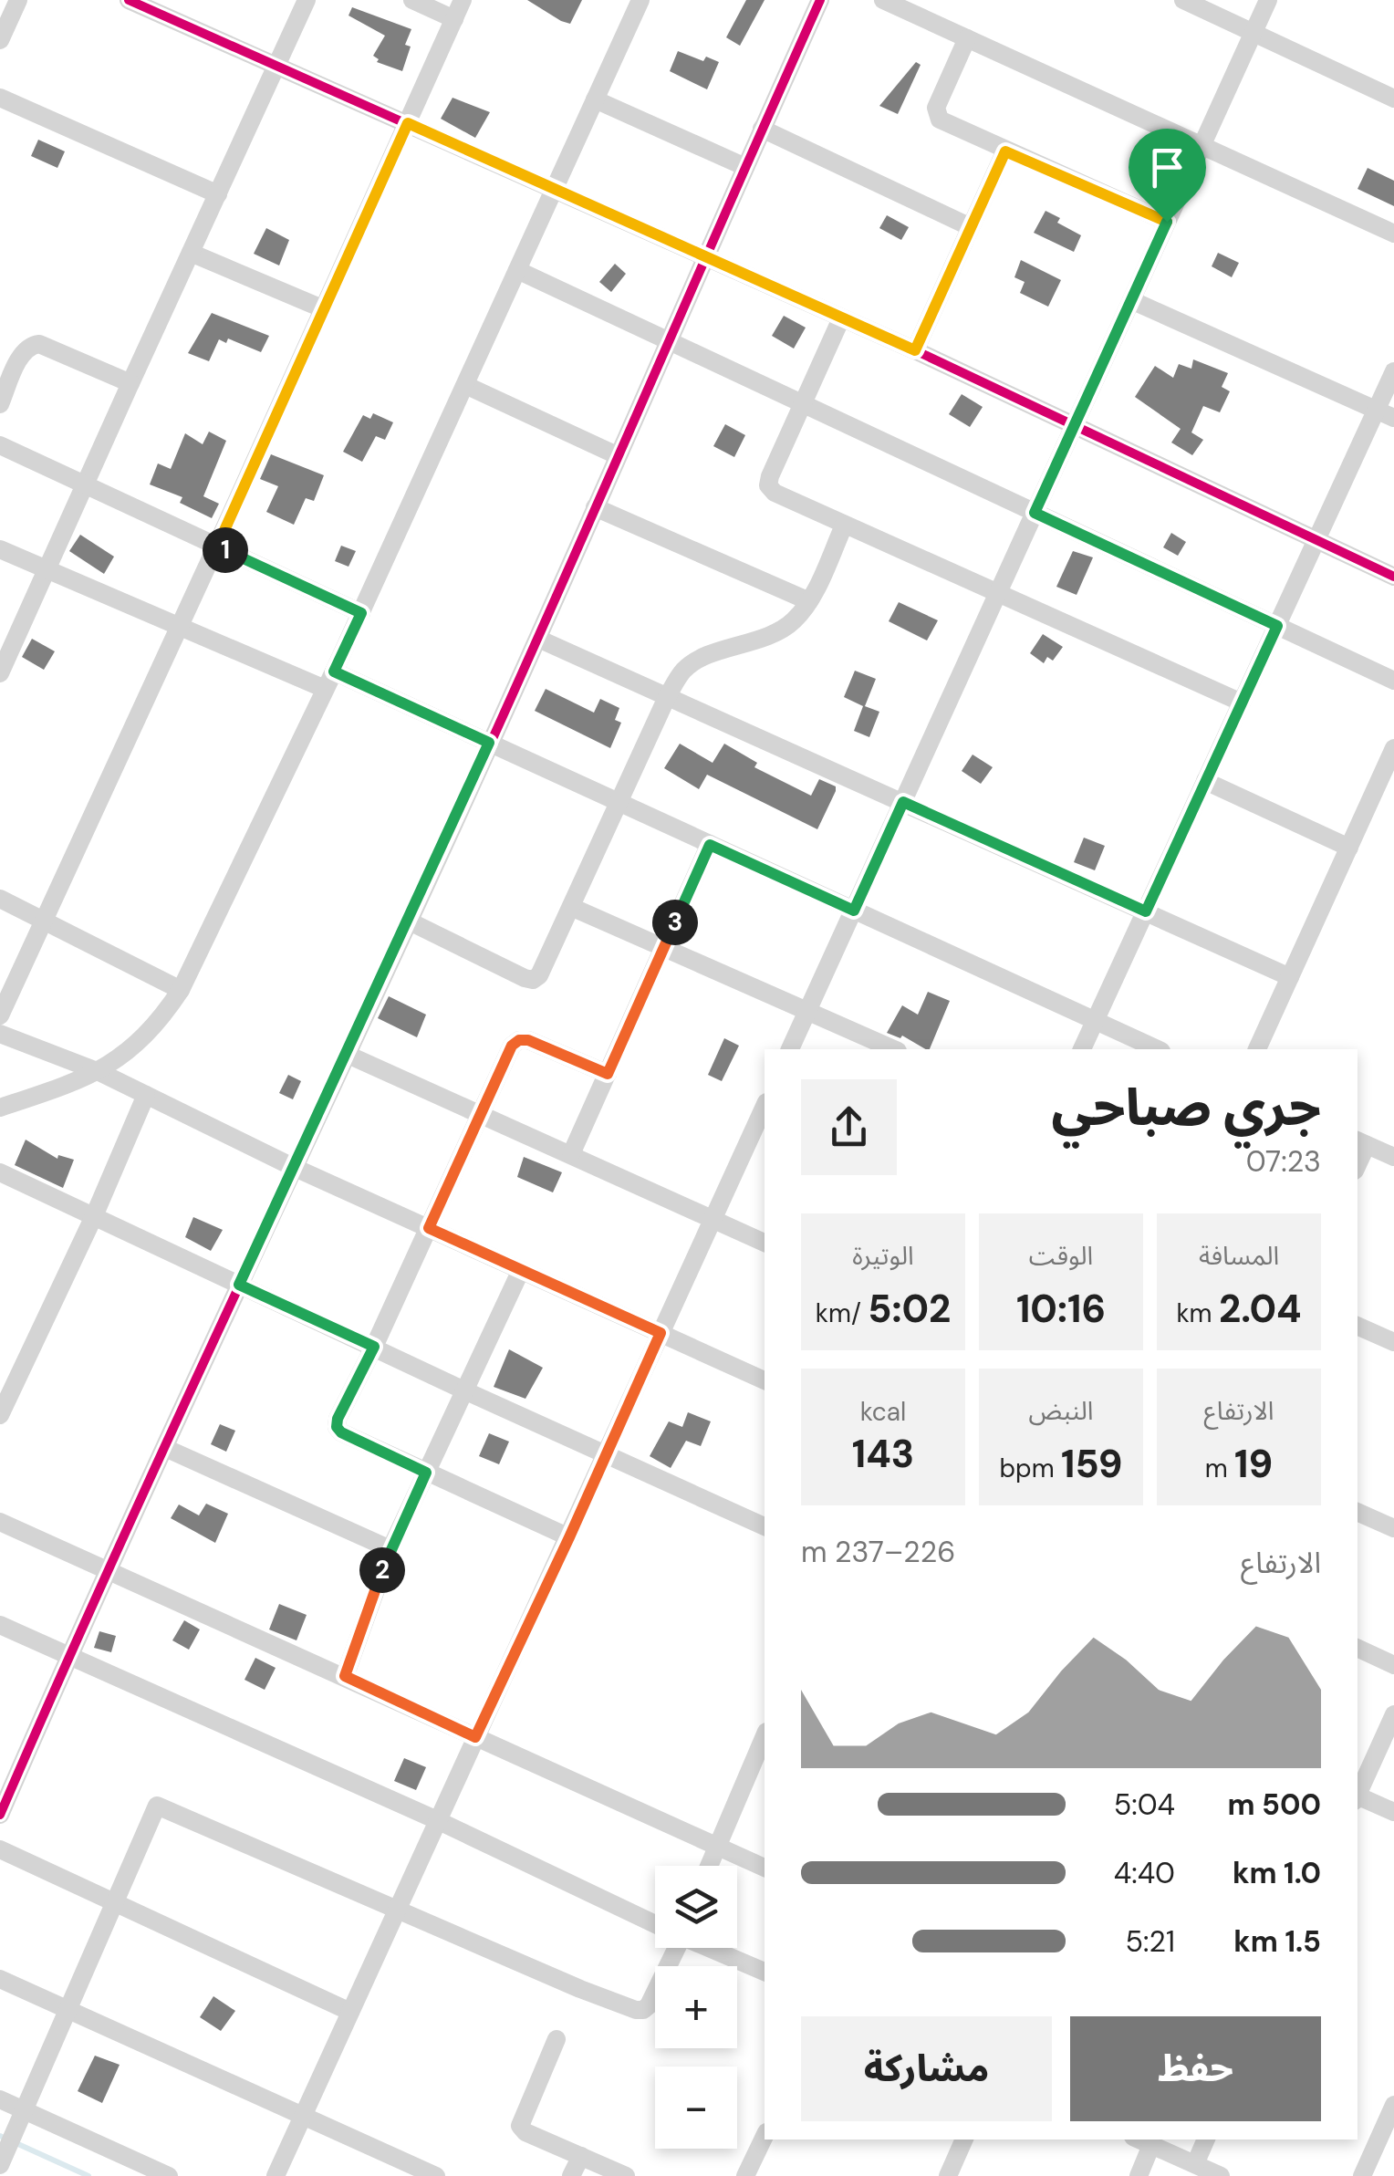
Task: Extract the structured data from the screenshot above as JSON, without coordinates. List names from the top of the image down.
{
  "page": {
    "pins": ["1", "3", "2"],
    "heading": ["جري صباحي", "07:23"],
    "stats": [
      ["المسافة", "2.04 km"],
      ["الوقت", "10:16"],
      ["الوتيرة", "5:02 /km"],
      ["الارتفاع", "19 m"],
      ["النبض", "159 bpm"],
      ["kcal", "143"]
    ],
    "chart": ["الارتفاع", "226–237 m"],
    "list": [
      {
        "name": "500 m",
        "note": "5:04"
      },
      {
        "name": "1.0 km",
        "note": "4:40"
      },
      {
        "name": "1.5 km",
        "note": "5:21"
      }
    ],
    "map_buttons": ["+", "−"],
    "buttons": ["حفظ", "مشاركة"]
  }
}
